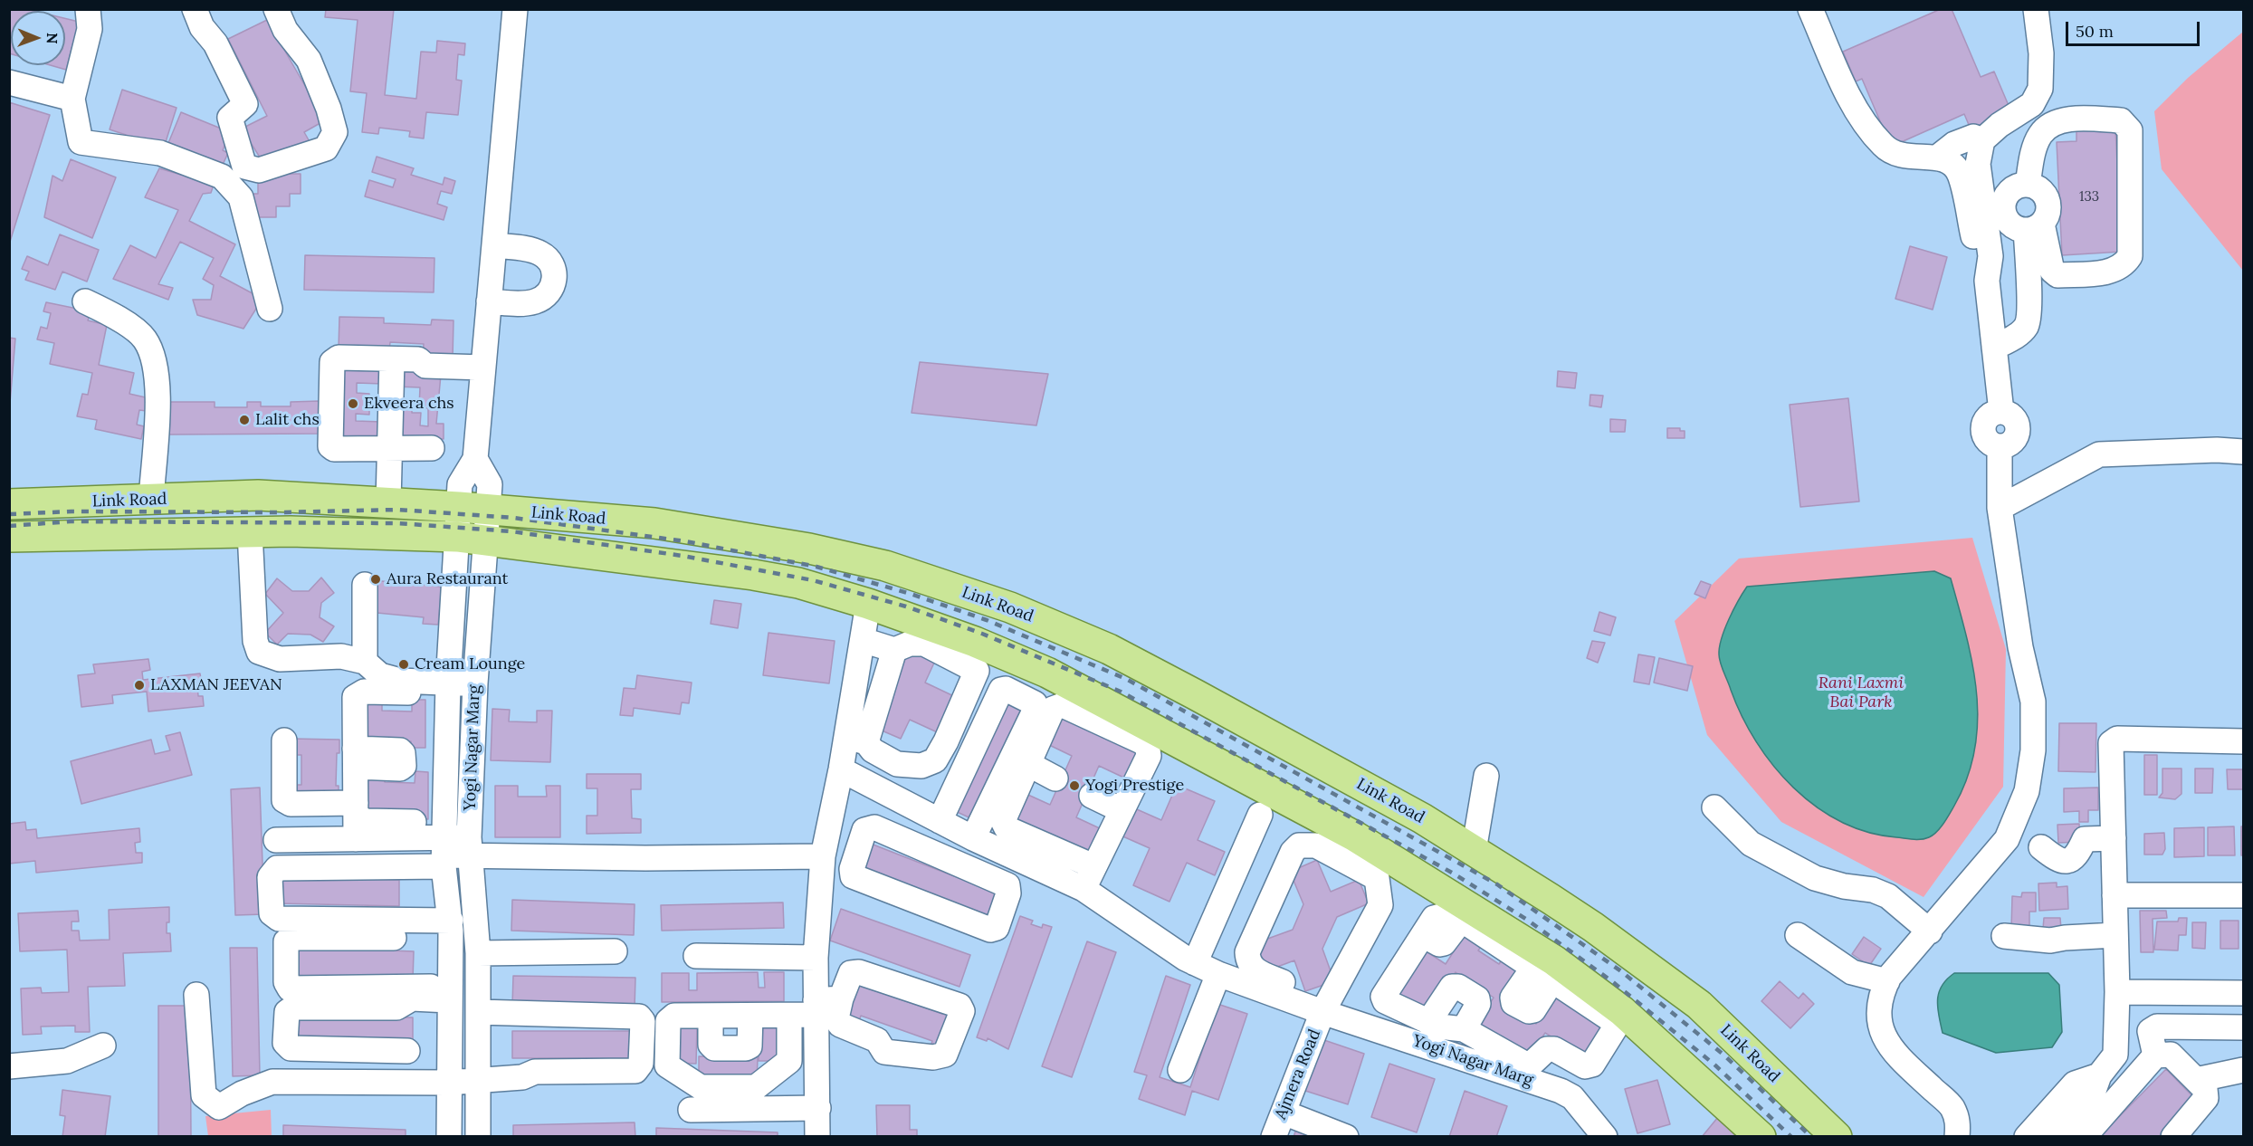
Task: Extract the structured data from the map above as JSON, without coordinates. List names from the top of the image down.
{
  "streets": {
    "main road": ["Link Road"],
    "street": ["Yogi Nagar Marg", "Ajmera Road"]
  },
  "crossings": [
    ["Link Road", "Yogi Nagar Marg"],
    ["Link Road", "Ajmera Road"],
    ["Yogi Nagar Marg", "Ajmera Road"]
  ],
  "parks": ["Rani Laxmi Bai Park"],
  "places": [
    "Ekveera chs",
    "Lalit chs",
    "Aura Restaurant",
    "Cream Lounge",
    "LAXMAN JEEVAN",
    "Yogi Prestige"
  ],
  "house_numbers": ["133"],
  "scale_bar": "50 m",
  "north": "right"
}
